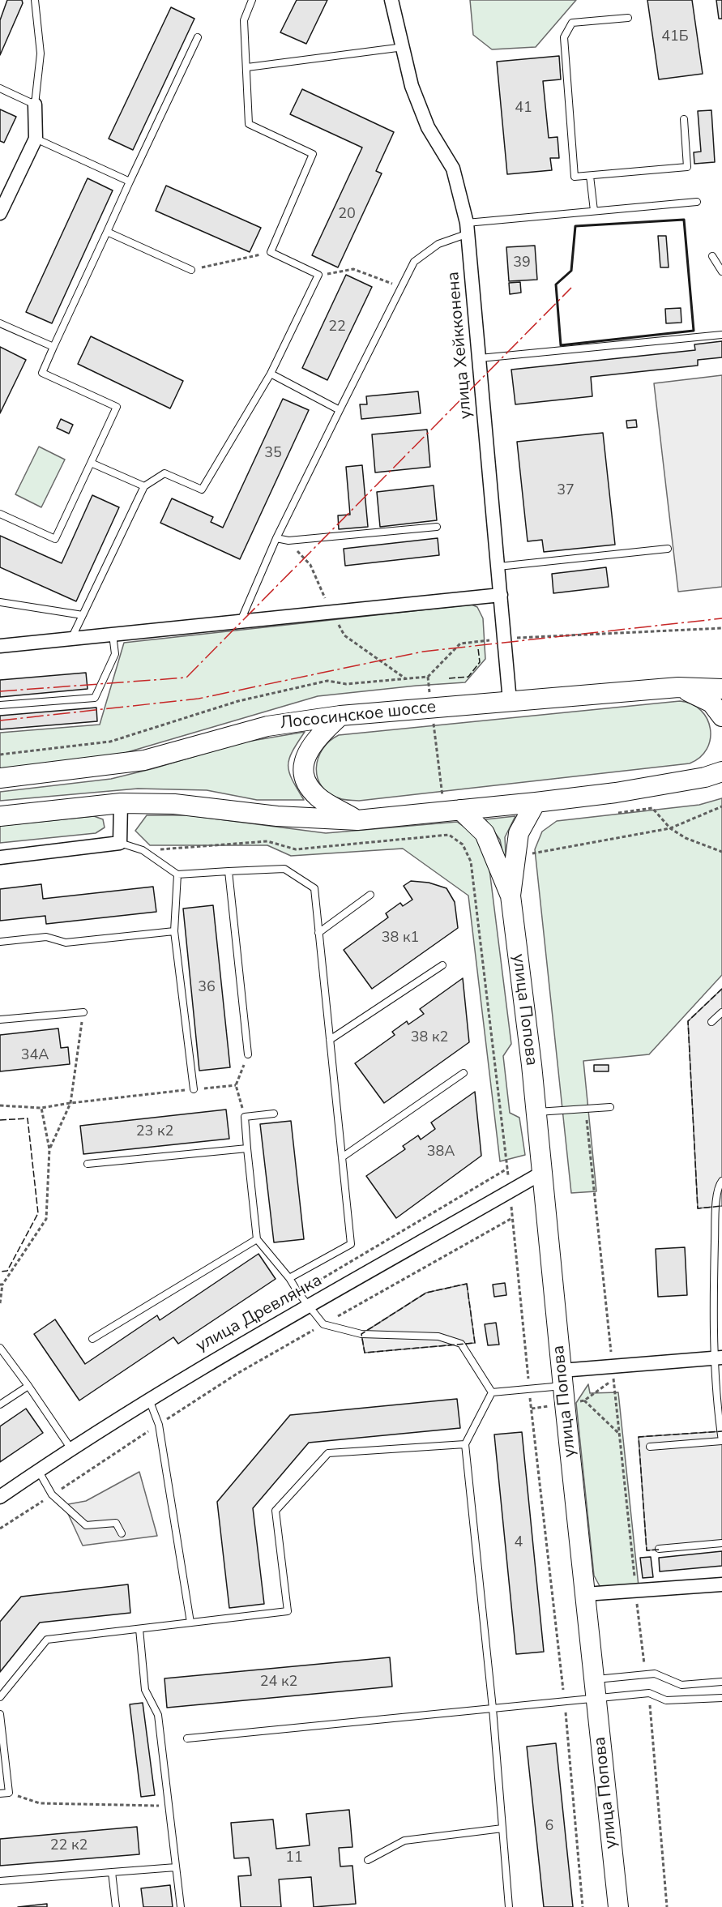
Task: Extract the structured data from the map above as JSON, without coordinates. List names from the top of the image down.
{
  "streets": {
    "street": [
      "улица Хейкконена",
      "Лососинское шоссе",
      "улица Попова",
      "улица Древлянка"
    ]
  },
  "crossings": [
    ["улица Хейкконена", "Лососинское шоссе"],
    ["улица Попова", "улица Древлянка"]
  ],
  "house_numbers": [
    "41Б",
    "41",
    "20",
    "39",
    "22",
    "35",
    "37",
    "38 к1",
    "36",
    "38 к2",
    "34А",
    "23 к2",
    "38А",
    "4",
    "24 к2",
    "6",
    "22 к2",
    "11"
  ]
}
